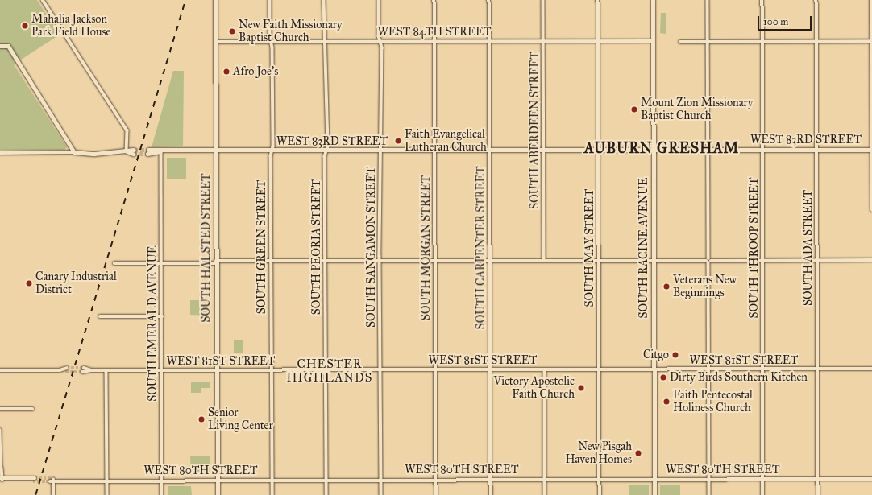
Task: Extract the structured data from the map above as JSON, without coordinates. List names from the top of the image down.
{
  "streets": {
    "street": [
      "WEST 84TH STREET",
      "SOUTH ABERDEEN STREET",
      "WEST 83RD STREET",
      "SOUTH GREEN STREET",
      "SOUTH PEORIA STREET",
      "SOUTH SANGAMON STREET",
      "SOUTH HALSTED STREET",
      "SOUTH MORGAN STREET",
      "SOUTH CARPENTER STREET",
      "SOUTH MAY STREET",
      "SOUTH RACINE AVENUE",
      "SOUTH THROOP STREET",
      "SOUTH ADA STREET",
      "SOUTH EMERALD AVENUE",
      "WEST 81ST STREET",
      "WEST 80TH STREET"
    ]
  },
  "crossings": [
    ["WEST 84TH STREET", "SOUTH ABERDEEN STREET"],
    ["WEST 84TH STREET", "SOUTH GREEN STREET"],
    ["WEST 84TH STREET", "SOUTH PEORIA STREET"],
    ["WEST 84TH STREET", "SOUTH SANGAMON STREET"],
    ["WEST 84TH STREET", "SOUTH HALSTED STREET"],
    ["WEST 84TH STREET", "SOUTH MORGAN STREET"],
    ["WEST 84TH STREET", "SOUTH CARPENTER STREET"],
    ["WEST 84TH STREET", "SOUTH MAY STREET"],
    ["WEST 84TH STREET", "SOUTH RACINE AVENUE"],
    ["SOUTH ABERDEEN STREET", "WEST 83RD STREET"],
    ["WEST 83RD STREET", "SOUTH GREEN STREET"],
    ["WEST 83RD STREET", "SOUTH PEORIA STREET"],
    ["WEST 83RD STREET", "SOUTH SANGAMON STREET"],
    ["WEST 83RD STREET", "SOUTH HALSTED STREET"],
    ["WEST 83RD STREET", "SOUTH MORGAN STREET"],
    ["WEST 83RD STREET", "SOUTH CARPENTER STREET"],
    ["WEST 83RD STREET", "SOUTH MAY STREET"],
    ["WEST 83RD STREET", "SOUTH RACINE AVENUE"],
    ["WEST 83RD STREET", "SOUTH THROOP STREET"],
    ["WEST 83RD STREET", "SOUTH ADA STREET"],
    ["WEST 83RD STREET", "SOUTH EMERALD AVENUE"],
    ["SOUTH GREEN STREET", "WEST 81ST STREET"],
    ["SOUTH GREEN STREET", "WEST 80TH STREET"],
    ["SOUTH PEORIA STREET", "WEST 81ST STREET"],
    ["SOUTH PEORIA STREET", "WEST 80TH STREET"],
    ["SOUTH SANGAMON STREET", "WEST 81ST STREET"],
    ["SOUTH SANGAMON STREET", "WEST 80TH STREET"],
    ["SOUTH HALSTED STREET", "WEST 81ST STREET"],
    ["SOUTH HALSTED STREET", "WEST 80TH STREET"],
    ["SOUTH MORGAN STREET", "WEST 81ST STREET"],
    ["SOUTH MORGAN STREET", "WEST 80TH STREET"],
    ["SOUTH CARPENTER STREET", "WEST 81ST STREET"],
    ["SOUTH CARPENTER STREET", "WEST 80TH STREET"],
    ["SOUTH MAY STREET", "WEST 81ST STREET"],
    ["SOUTH MAY STREET", "WEST 80TH STREET"],
    ["SOUTH RACINE AVENUE", "WEST 81ST STREET"],
    ["SOUTH RACINE AVENUE", "WEST 80TH STREET"],
    ["SOUTH THROOP STREET", "WEST 81ST STREET"],
    ["SOUTH THROOP STREET", "WEST 80TH STREET"],
    ["SOUTH ADA STREET", "WEST 81ST STREET"],
    ["SOUTH ADA STREET", "WEST 80TH STREET"],
    ["SOUTH EMERALD AVENUE", "WEST 81ST STREET"],
    ["SOUTH EMERALD AVENUE", "WEST 80TH STREET"]
  ],
  "districts": ["AUBURN GRESHAM", "CHESTER HIGHLANDS"],
  "places": [
    "Mahalia Jackson Park Field House",
    "New Faith Missionary Baptist Church",
    "Afro Joe's",
    "Mount Zion Missionary Baptist Church",
    "Faith Evangelical Lutheran Church",
    "Canary Industrial District",
    "Veterans New Beginnings",
    "Citgo",
    "Dirty Birds Southern Kitchen",
    "Victory Apostolic Faith Church",
    "Faith Pentecostal Holiness Church",
    "Senior Living Center",
    "New Pisgah Haven Homes"
  ],
  "scale_bar": "100 m"
}
